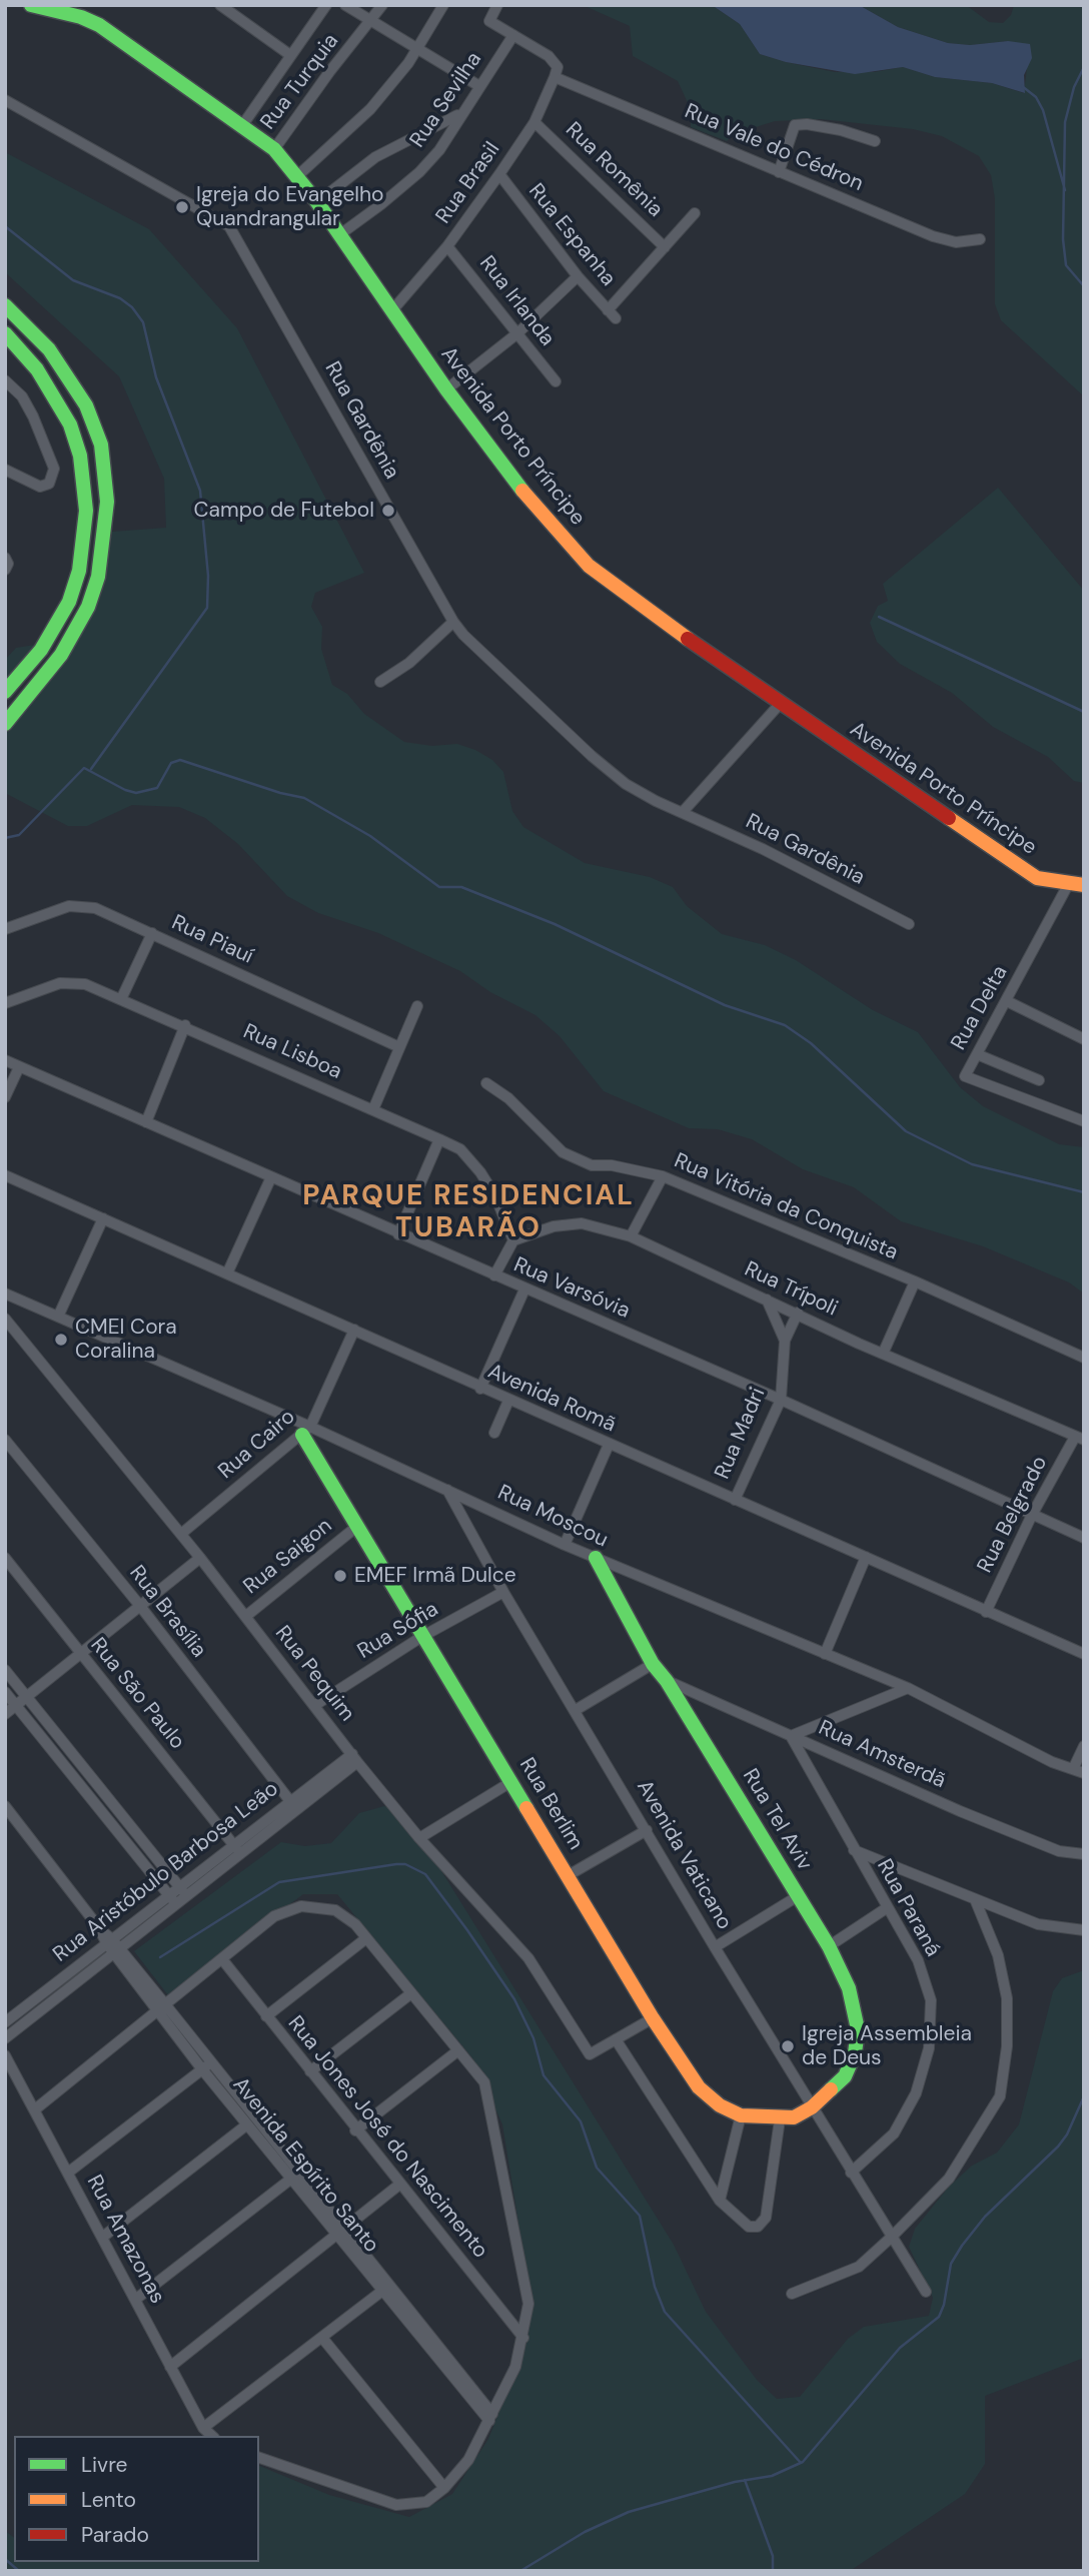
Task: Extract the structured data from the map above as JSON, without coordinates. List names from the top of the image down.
{
  "streets": {
    "street": [
      "Rua Turquia",
      "Rua Sevilha",
      "Rua Vale do Cédron",
      "Rua Romênia",
      "Rua Brasil",
      "Rua Espanha",
      "Rua Irlanda",
      "Rua Gardênia",
      "Avenida Porto Príncipe",
      "Rua Piauí",
      "Rua Delta",
      "Rua Lisboa",
      "Rua Vitória da Conquista",
      "Rua Varsóvia",
      "Rua Trípoli",
      "Avenida Romã",
      "Rua Madri",
      "Rua Cairo",
      "Rua Belgrado",
      "Rua Moscou",
      "Rua Saigon",
      "Rua Brasília",
      "Rua Sófia",
      "Rua Pequim",
      "Rua São Paulo",
      "Rua Amsterdã",
      "Rua Berlim",
      "Rua Tel Aviv",
      "Avenida Vaticano",
      "Rua Aristóbulo Barbosa Leão",
      "Rua Paraná",
      "Rua Jones José do Nascimento",
      "Avenida Espírito Santo",
      "Rua Amazonas"
    ]
  },
  "crossings": [
    ["Rua Turquia", "Avenida Porto Príncipe"],
    ["Rua Sevilha", "Rua Vale do Cédron"],
    ["Rua Sevilha", "Avenida Porto Príncipe"],
    ["Rua Vale do Cédron", "Rua Brasil"],
    ["Rua Romênia", "Rua Brasil"],
    ["Rua Brasil", "Rua Espanha"],
    ["Rua Brasil", "Rua Irlanda"],
    ["Rua Brasil", "Avenida Porto Príncipe"],
    ["Avenida Porto Príncipe", "Rua Delta"],
    ["Rua Lisboa", "Rua Trípoli"],
    ["Rua Varsóvia", "Rua Madri"],
    ["Rua Varsóvia", "Rua Belgrado"],
    ["Rua Trípoli", "Rua Madri"],
    ["Rua Trípoli", "Rua Belgrado"],
    ["Avenida Romã", "Rua Madri"],
    ["Avenida Romã", "Rua Cairo"],
    ["Avenida Romã", "Rua Belgrado"],
    ["Rua Cairo", "Rua Moscou"],
    ["Rua Cairo", "Rua Pequim"],
    ["Rua Cairo", "Rua Berlim"],
    ["Rua Moscou", "Rua Berlim"],
    ["Rua Moscou", "Rua Tel Aviv"],
    ["Rua Moscou", "Avenida Vaticano"],
    ["Rua Saigon", "Rua Pequim"],
    ["Rua Saigon", "Rua Berlim"],
    ["Rua Brasília", "Rua Aristóbulo Barbosa Leão"],
    ["Rua Sófia", "Rua Pequim"],
    ["Rua Sófia", "Rua Berlim"],
    ["Rua Sófia", "Avenida Vaticano"],
    ["Rua Pequim", "Rua Aristóbulo Barbosa Leão"],
    ["Rua São Paulo", "Rua Aristóbulo Barbosa Leão"],
    ["Rua Amsterdã", "Rua Tel Aviv"],
    ["Rua Amsterdã", "Rua Paraná"],
    ["Rua Berlim", "Rua Tel Aviv"],
    ["Rua Berlim", "Avenida Vaticano"],
    ["Rua Tel Aviv", "Avenida Vaticano"],
    ["Avenida Vaticano", "Rua Paraná"],
    ["Rua Aristóbulo Barbosa Leão", "Avenida Espírito Santo"]
  ],
  "districts": ["PARQUE RESIDENCIAL TUBARÃO"],
  "places": [
    "Igreja do Evangelho Quandrangular",
    "Campo de Futebol",
    "CMEI Cora Coralina",
    "EMEF Irmã Dulce",
    "Igreja Assembleia de Deus"
  ],
  "legend": ["Livre", "Lento", "Parado"]
}
